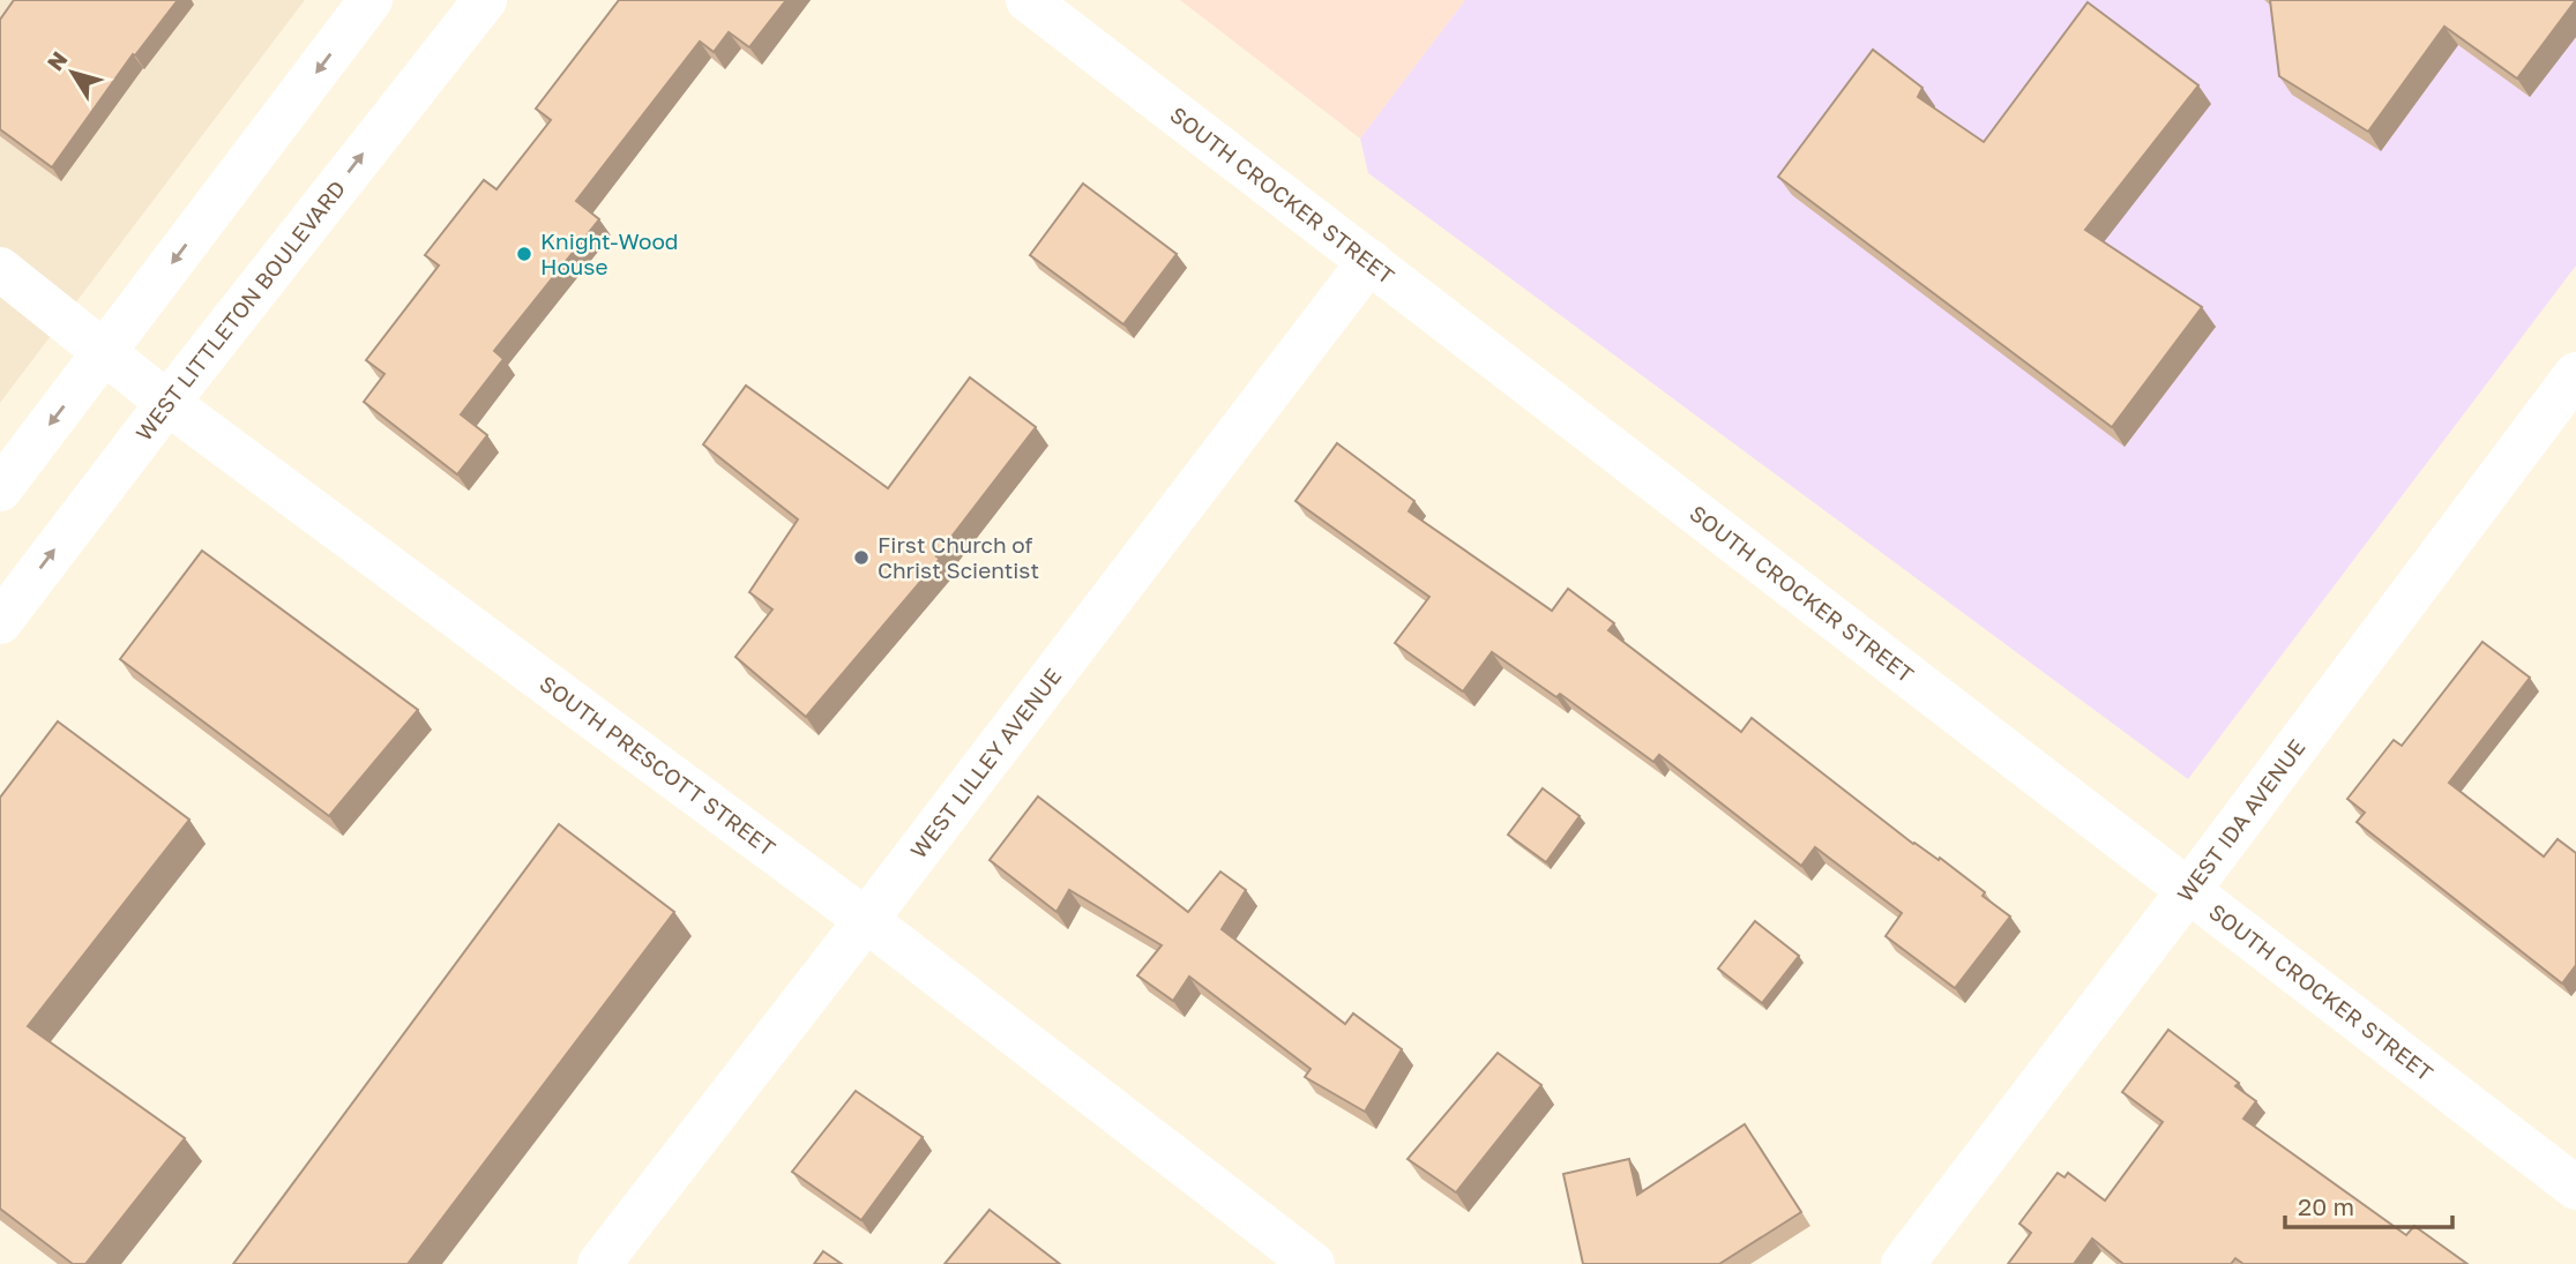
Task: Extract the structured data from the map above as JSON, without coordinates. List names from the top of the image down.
{
  "streets": {
    "street": [
      "SOUTH CROCKER STREET",
      "WEST LITTLETON BOULEVARD",
      "WEST LILLEY AVENUE",
      "SOUTH PRESCOTT STREET",
      "WEST IDA AVENUE"
    ]
  },
  "crossings": [
    ["SOUTH CROCKER STREET", "WEST LILLEY AVENUE"],
    ["SOUTH CROCKER STREET", "WEST IDA AVENUE"],
    ["WEST LITTLETON BOULEVARD", "SOUTH PRESCOTT STREET"],
    ["WEST LILLEY AVENUE", "SOUTH PRESCOTT STREET"]
  ],
  "places": ["Knight-Wood House", "First Church of Christ Scientist"],
  "scale_bar": "20 m",
  "north": "top left"
}
